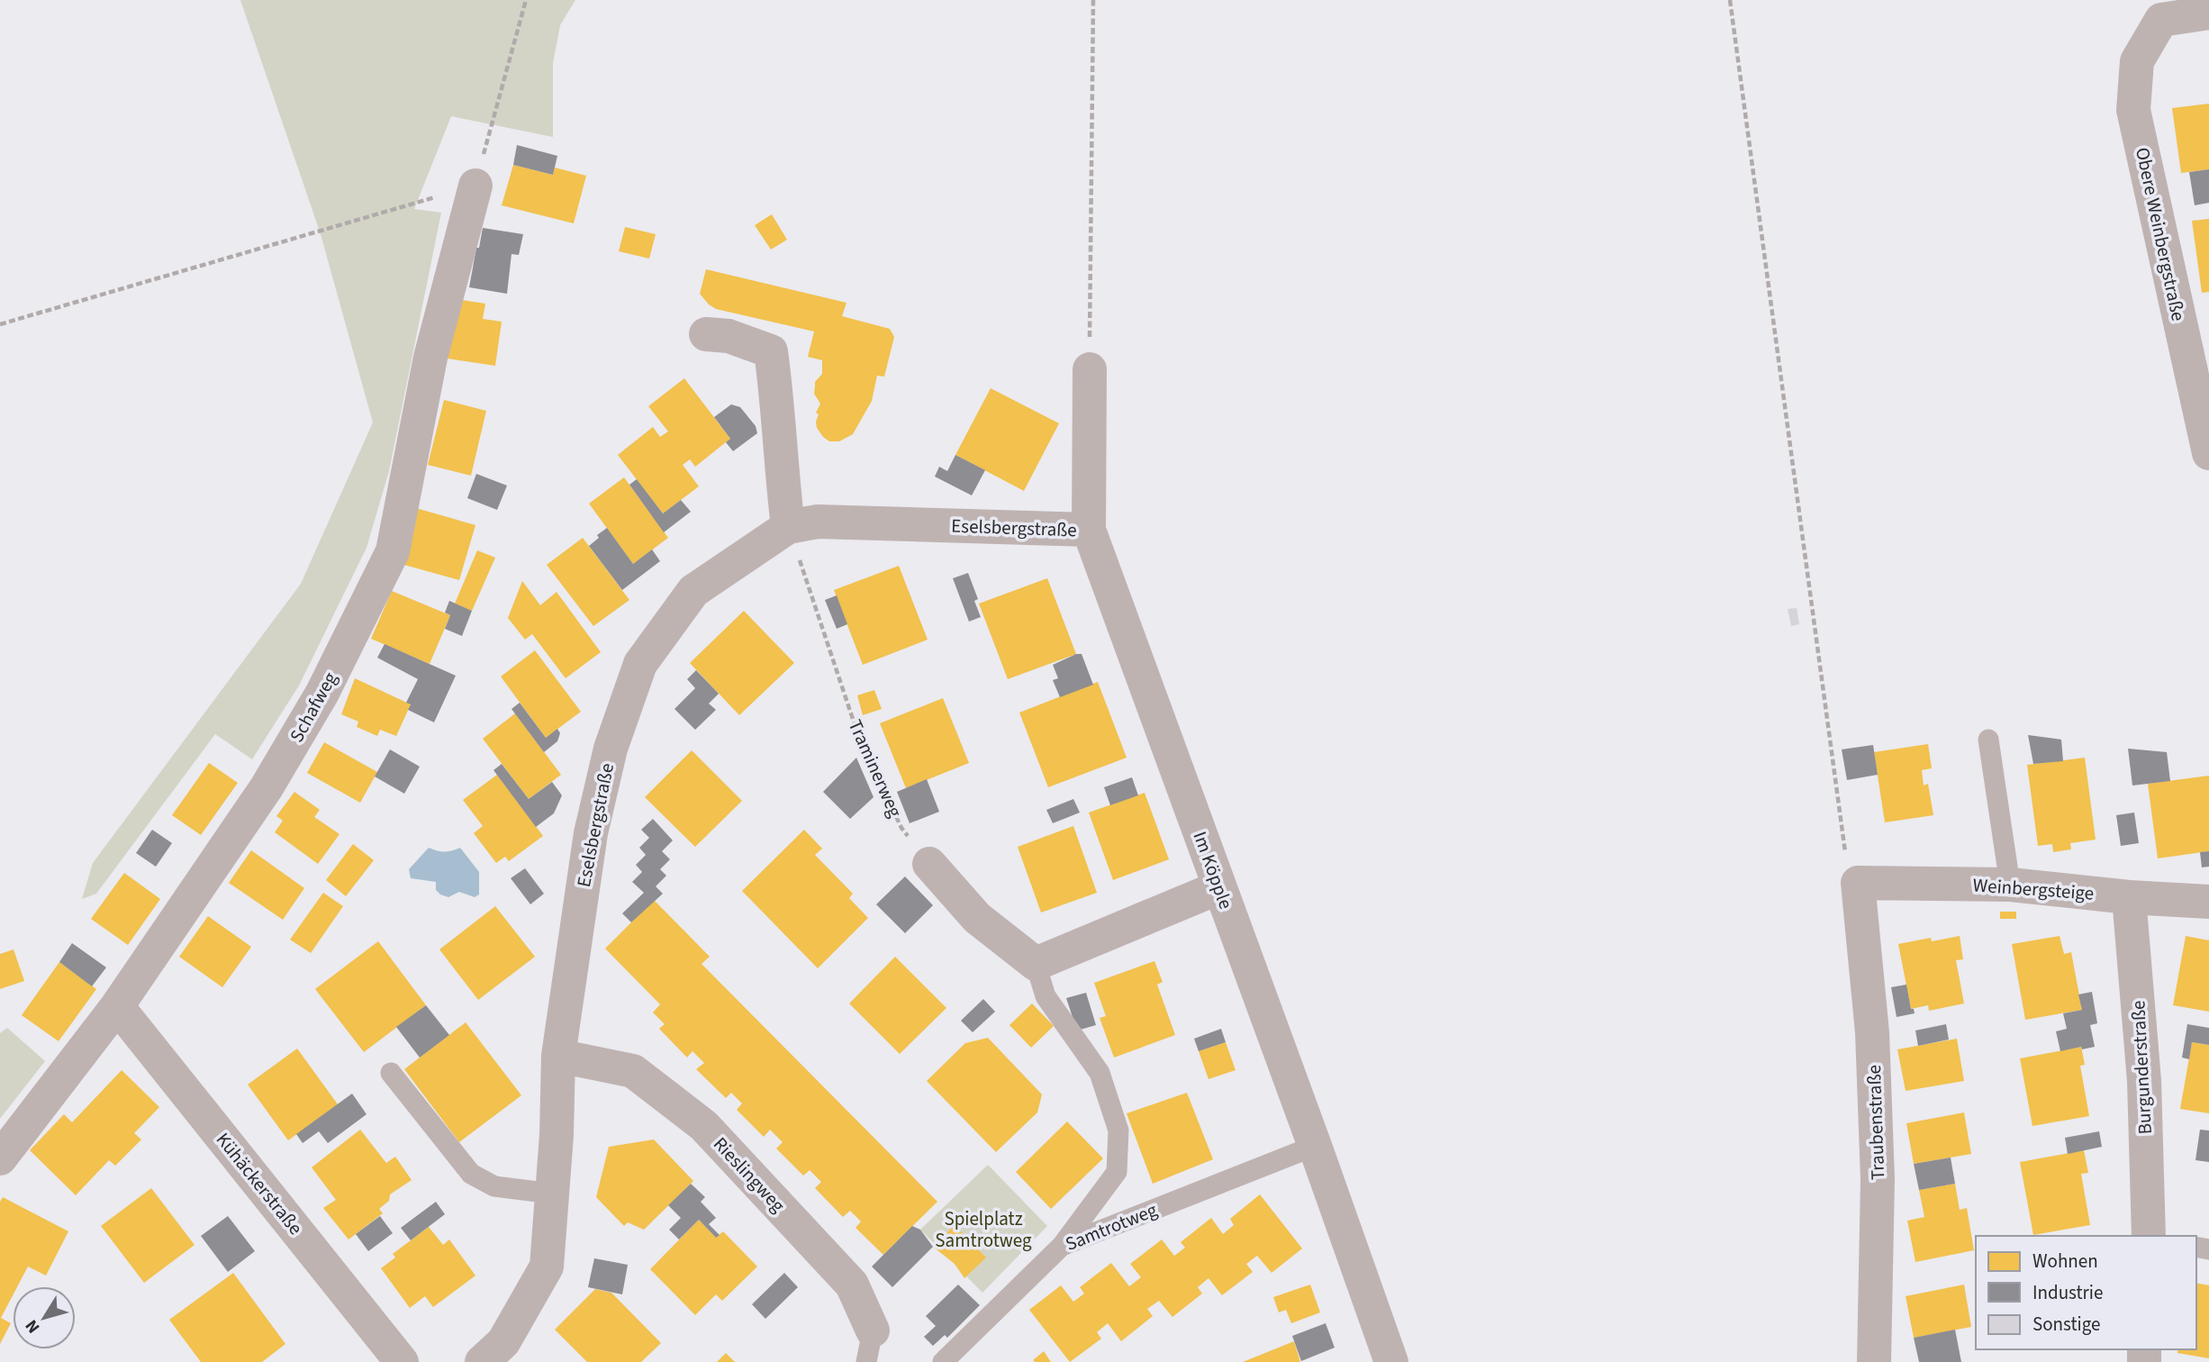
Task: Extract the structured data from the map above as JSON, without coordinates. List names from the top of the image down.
{
  "streets": {
    "street": [
      "Obere Weinbergstraße",
      "Eselsbergstraße",
      "Schafweg",
      "Im Köpple",
      "Weinbergsteige",
      "Burgunderstraße",
      "Traubenstraße",
      "Rieslingweg",
      "Kühäckerstraße"
    ],
    "lane": ["Samtrotweg"],
    "path": ["Traminerweg"]
  },
  "crossings": [
    ["Eselsbergstraße", "Traminerweg"],
    ["Eselsbergstraße", "Im Köpple"],
    ["Eselsbergstraße", "Rieslingweg"],
    ["Schafweg", "Kühäckerstraße"],
    ["Im Köpple", "Samtrotweg"],
    ["Weinbergsteige", "Burgunderstraße"],
    ["Weinbergsteige", "Traubenstraße"]
  ],
  "parks": ["Spielplatz Samtrotweg"],
  "legend": ["Wohnen", "Industrie", "Sonstige"],
  "north": "bottom left"
}
